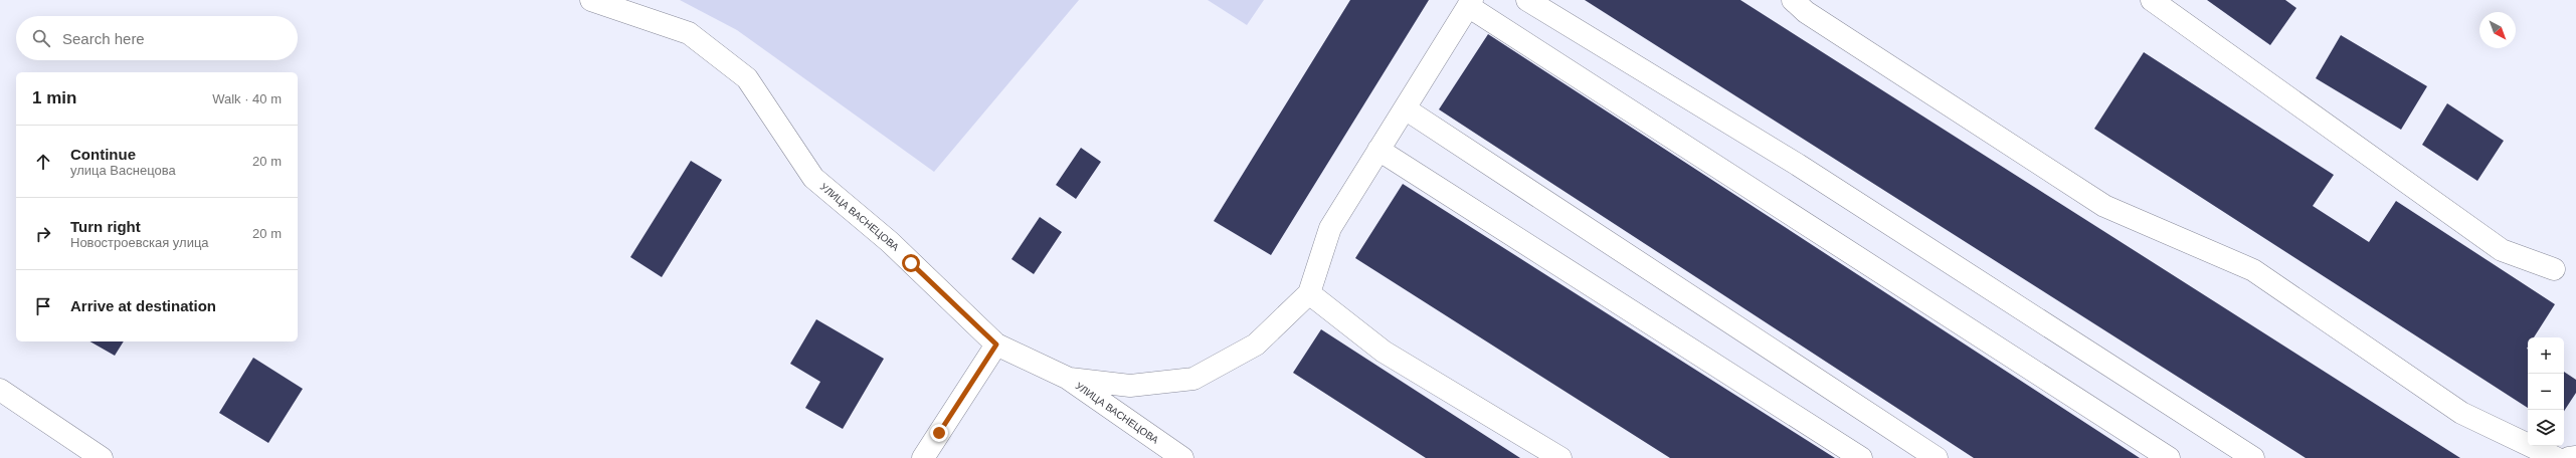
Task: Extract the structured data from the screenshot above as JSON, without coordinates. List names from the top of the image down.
{
  "streets": {
    "street": ["УЛИЦА ВАСНЕЦОВА"]
  },
  "north": "bottom right",
  "page": {
    "search": "Search here",
    "heading": ["1 min", "Walk · 40 m"],
    "list": [
      ["Continue", "улица Васнецова", "20 m"],
      ["Turn right", "Новостроевская улица", "20 m"],
      "Arrive at destination"
    ],
    "map_buttons": ["+", "−"]
  }
}
